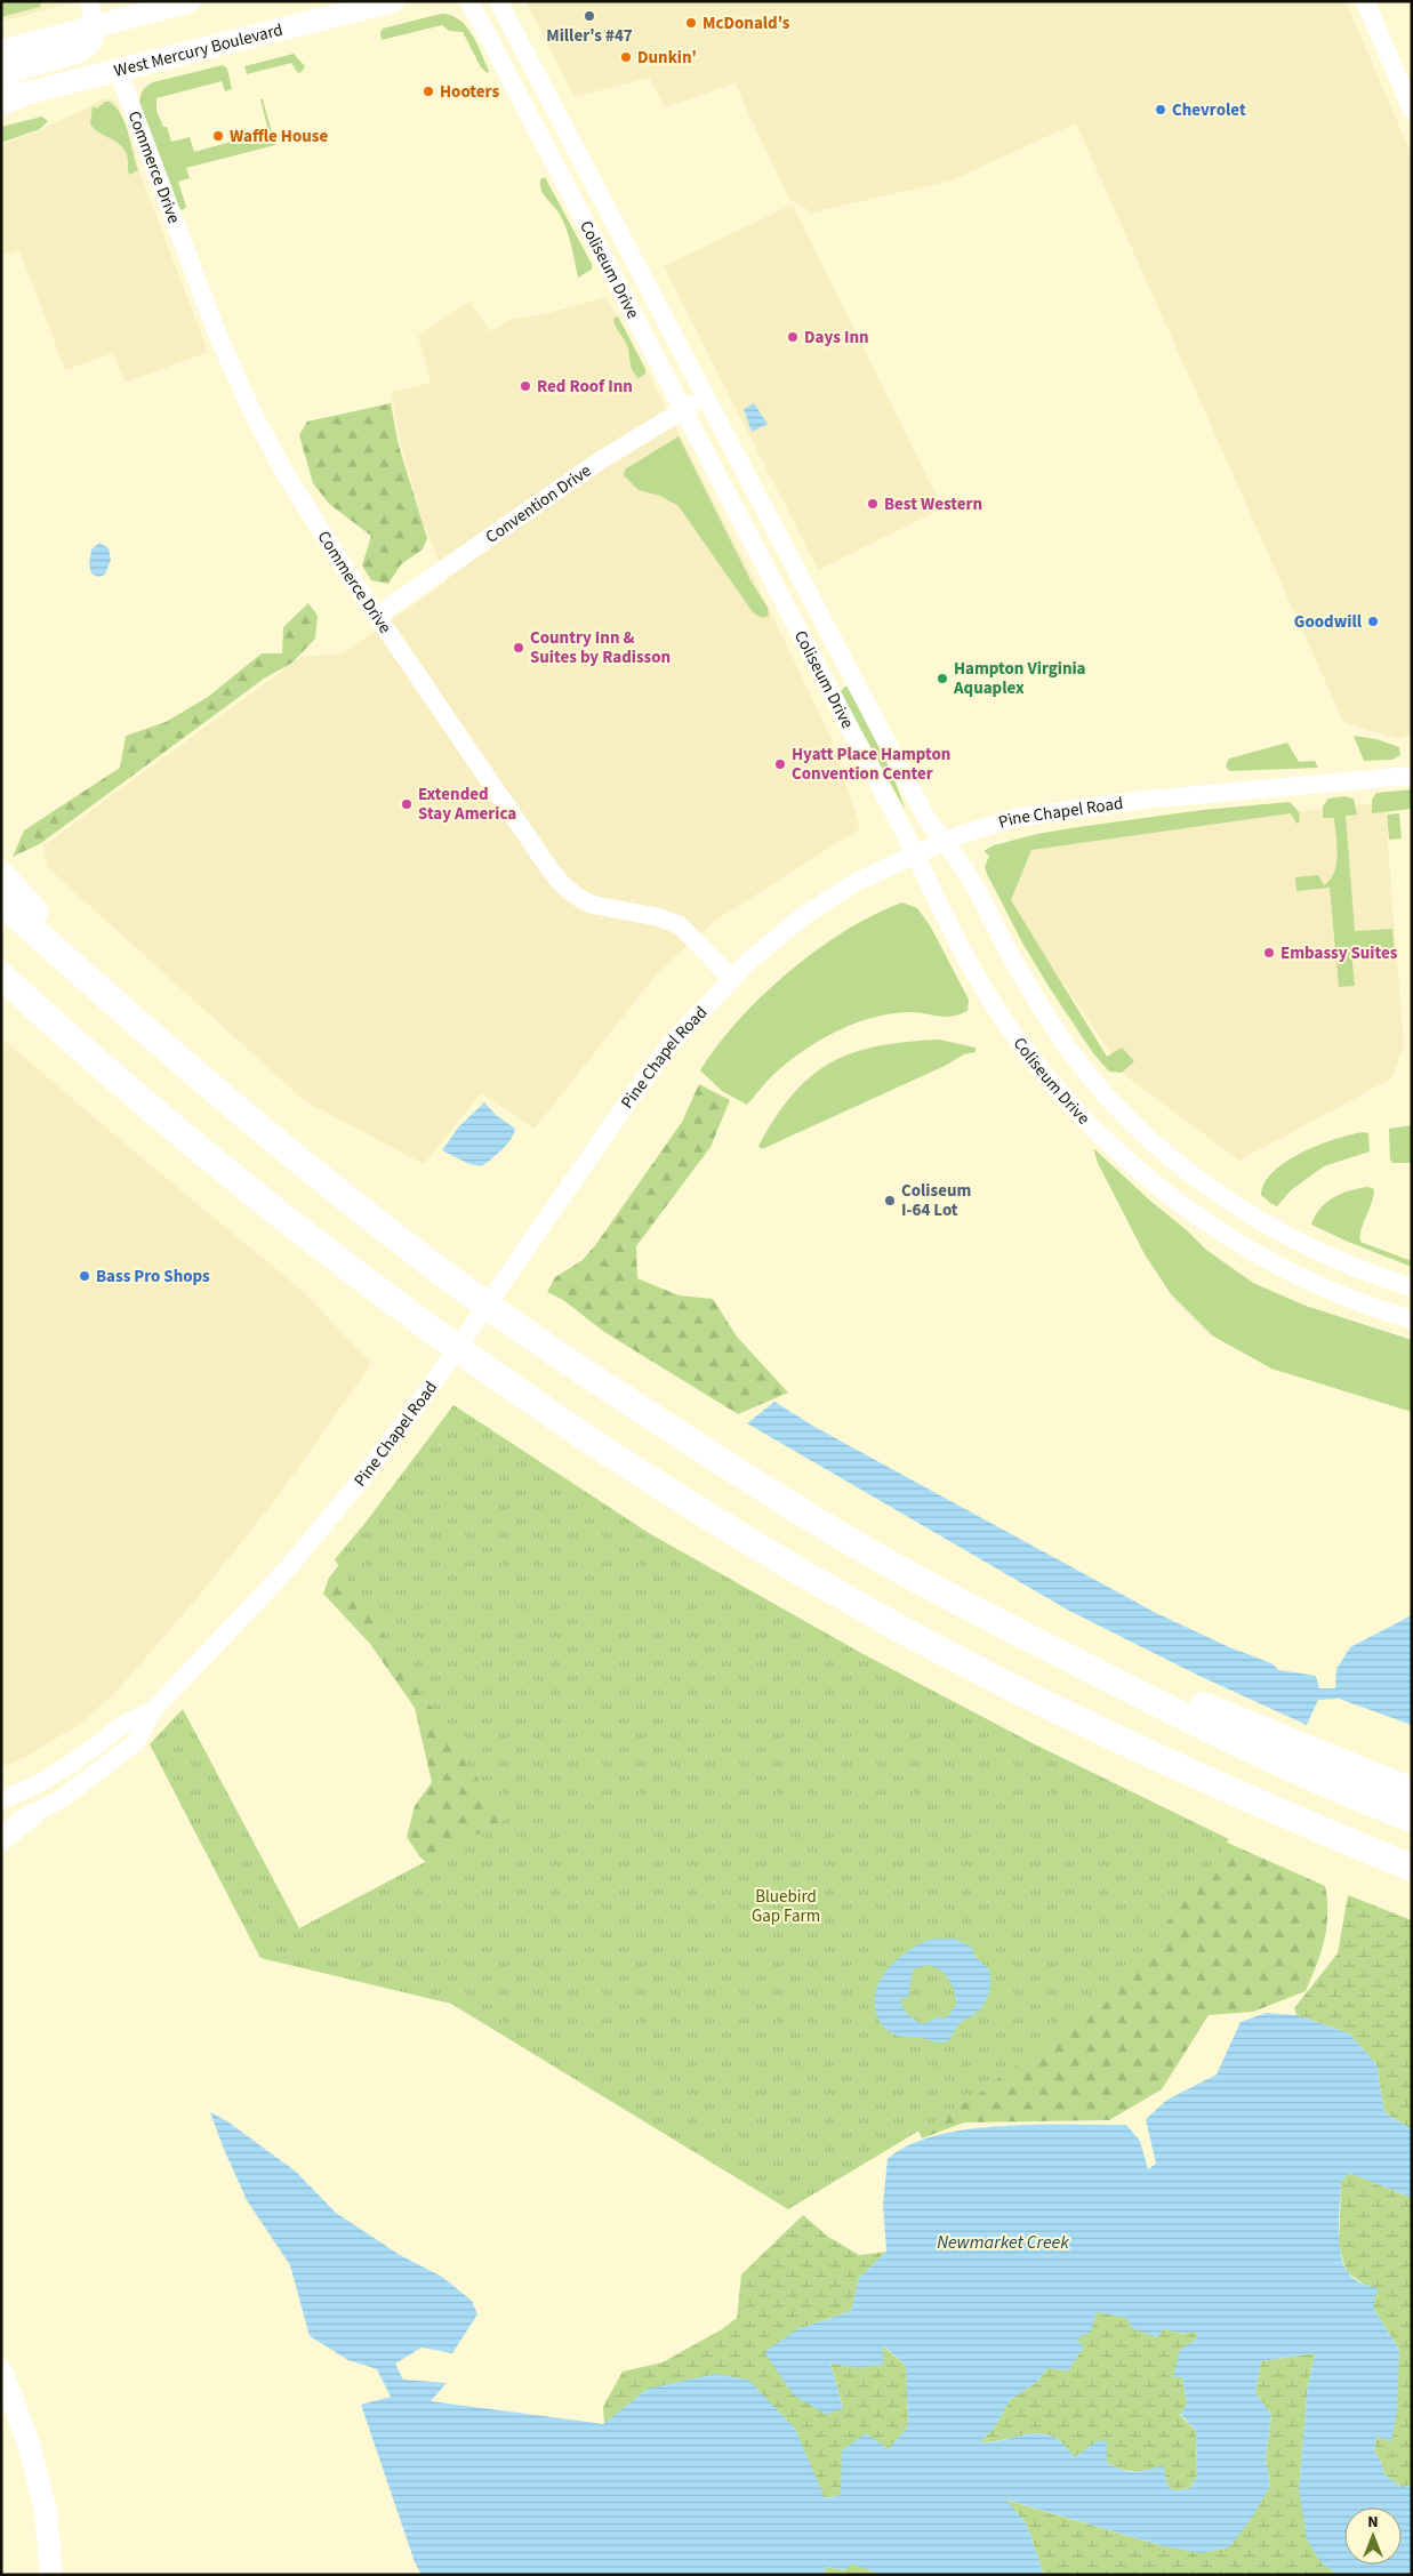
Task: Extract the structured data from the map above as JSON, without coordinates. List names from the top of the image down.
{
  "streets": {
    "main road": ["West Mercury Boulevard"],
    "street": [
      "Commerce Drive",
      "Coliseum Drive",
      "Convention Drive",
      "Pine Chapel Road"
    ]
  },
  "crossings": [
    ["West Mercury Boulevard", "Commerce Drive"],
    ["Commerce Drive", "Convention Drive"],
    ["Commerce Drive", "Pine Chapel Road"],
    ["Coliseum Drive", "Convention Drive"],
    ["Coliseum Drive", "Pine Chapel Road"]
  ],
  "water": ["Newmarket Creek"],
  "parks": ["Bluebird Gap Farm"],
  "places": [
    "Miller's #47",
    "McDonald's",
    "Dunkin'",
    "Hooters",
    "Chevrolet",
    "Waffle House",
    "Days Inn",
    "Red Roof Inn",
    "Best Western",
    "Goodwill",
    "Country Inn & Suites by Radisson",
    "Hampton Virginia Aquaplex",
    "Hyatt Place Hampton Convention Center",
    "Extended Stay America",
    "Embassy Suites",
    "Coliseum I-64 Lot",
    "Bass Pro Shops"
  ],
  "north": "top"
}
